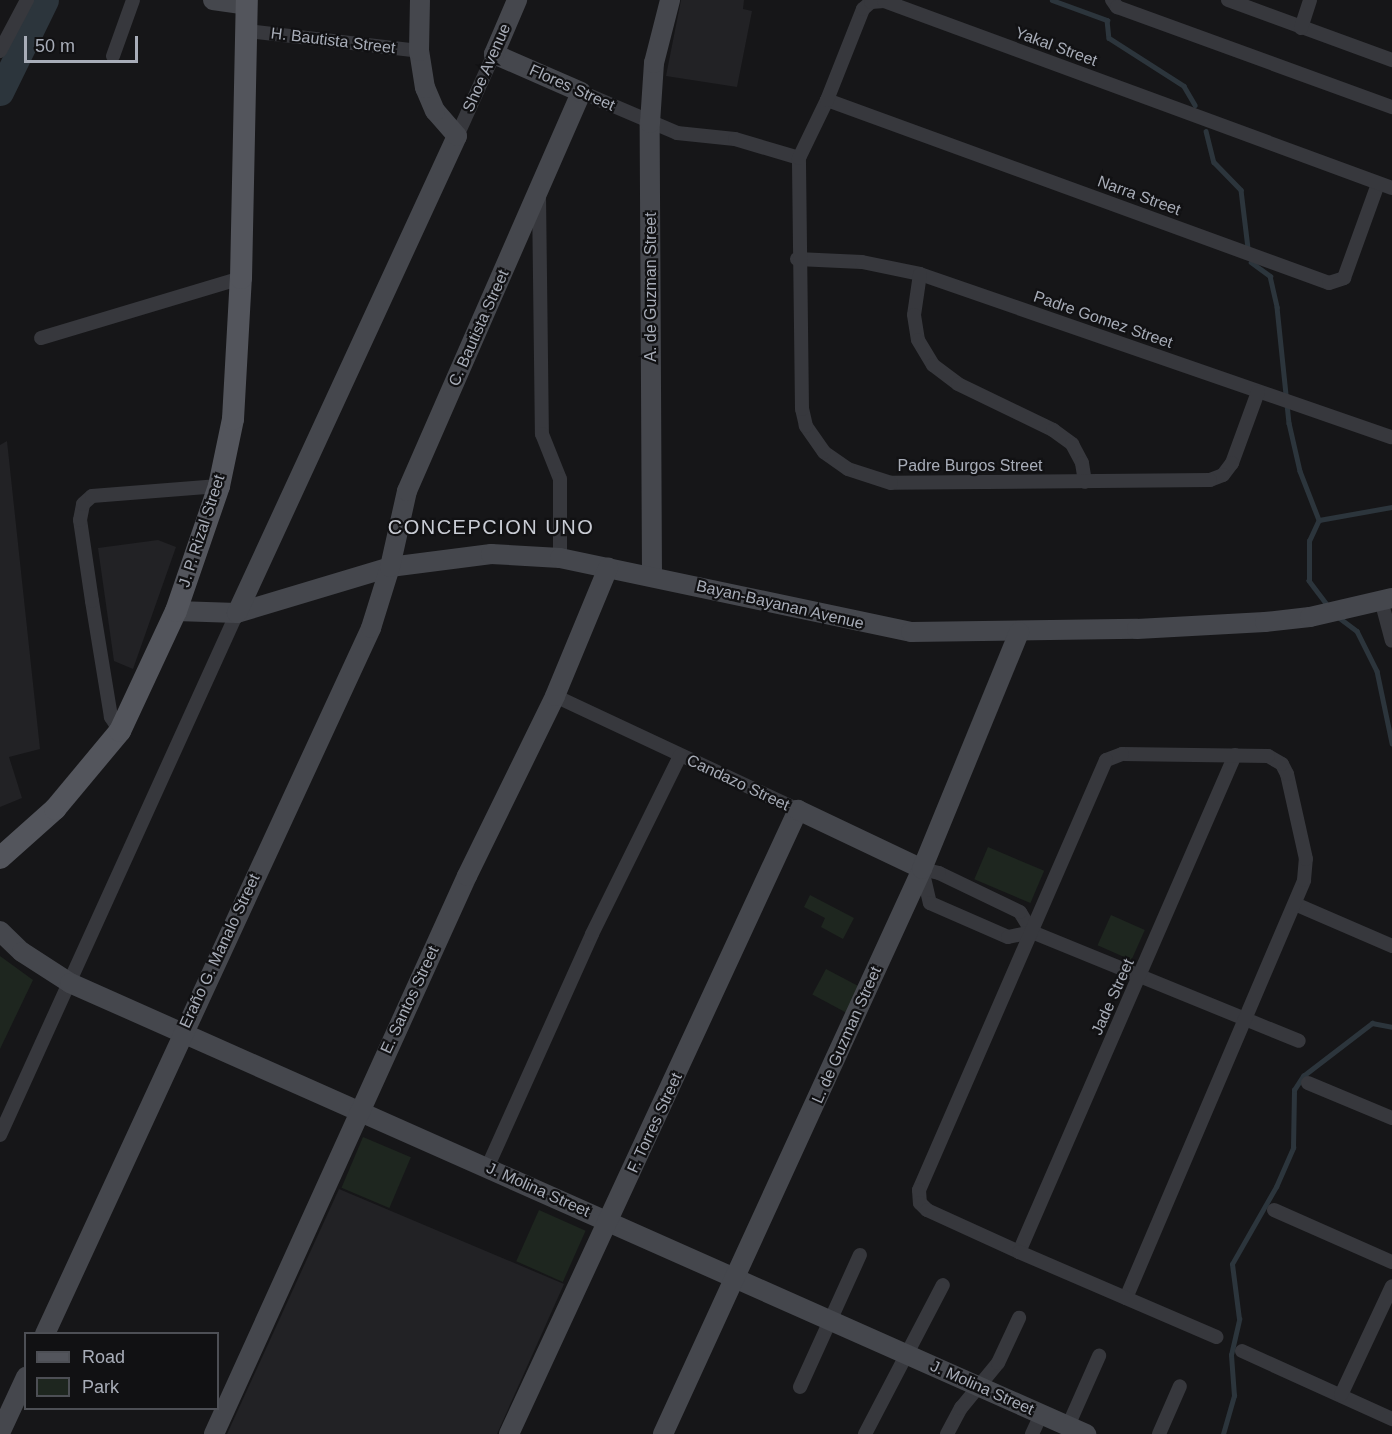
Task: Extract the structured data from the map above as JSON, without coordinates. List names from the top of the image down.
{
  "streets": {
    "main road": ["J. P. Rizal Street"],
    "street": [
      "H. Bautista Street",
      "Yakal Street",
      "Shoe Avenue",
      "Flores Street",
      "Narra Street",
      "A. de Guzman Street",
      "Padre Gomez Street",
      "C. Bautista Street",
      "Padre Burgos Street",
      "Bayan-Bayanan Avenue",
      "Candazo Street",
      "Eraño G. Manalo Street",
      "Jade Street",
      "E. Santos Street",
      "L. de Guzman Street",
      "F. Torres Street",
      "J. Molina Street"
    ]
  },
  "crossings": [
    ["H. Bautista Street", "Shoe Avenue"],
    ["H. Bautista Street", "J. P. Rizal Street"],
    ["Yakal Street", "Flores Street"],
    ["Yakal Street", "Narra Street"],
    ["Yakal Street", "Padre Burgos Street"],
    ["Shoe Avenue", "Flores Street"],
    ["Flores Street", "A. de Guzman Street"],
    ["Flores Street", "C. Bautista Street"],
    ["Flores Street", "Padre Burgos Street"],
    ["A. de Guzman Street", "Bayan-Bayanan Avenue"],
    ["Padre Gomez Street", "Padre Burgos Street"],
    ["C. Bautista Street", "Bayan-Bayanan Avenue"],
    ["C. Bautista Street", "Eraño G. Manalo Street"],
    ["J. P. Rizal Street", "Bayan-Bayanan Avenue"],
    ["Bayan-Bayanan Avenue", "Eraño G. Manalo Street"],
    ["Bayan-Bayanan Avenue", "E. Santos Street"],
    ["Bayan-Bayanan Avenue", "L. de Guzman Street"],
    ["Candazo Street", "E. Santos Street"],
    ["Candazo Street", "L. de Guzman Street"],
    ["Candazo Street", "F. Torres Street"],
    ["Eraño G. Manalo Street", "J. Molina Street"],
    ["E. Santos Street", "J. Molina Street"],
    ["L. de Guzman Street", "J. Molina Street"],
    ["F. Torres Street", "J. Molina Street"]
  ],
  "districts": ["CONCEPCION UNO"],
  "legend": ["Road", "Park"],
  "scale_bar": "50 m"
}
